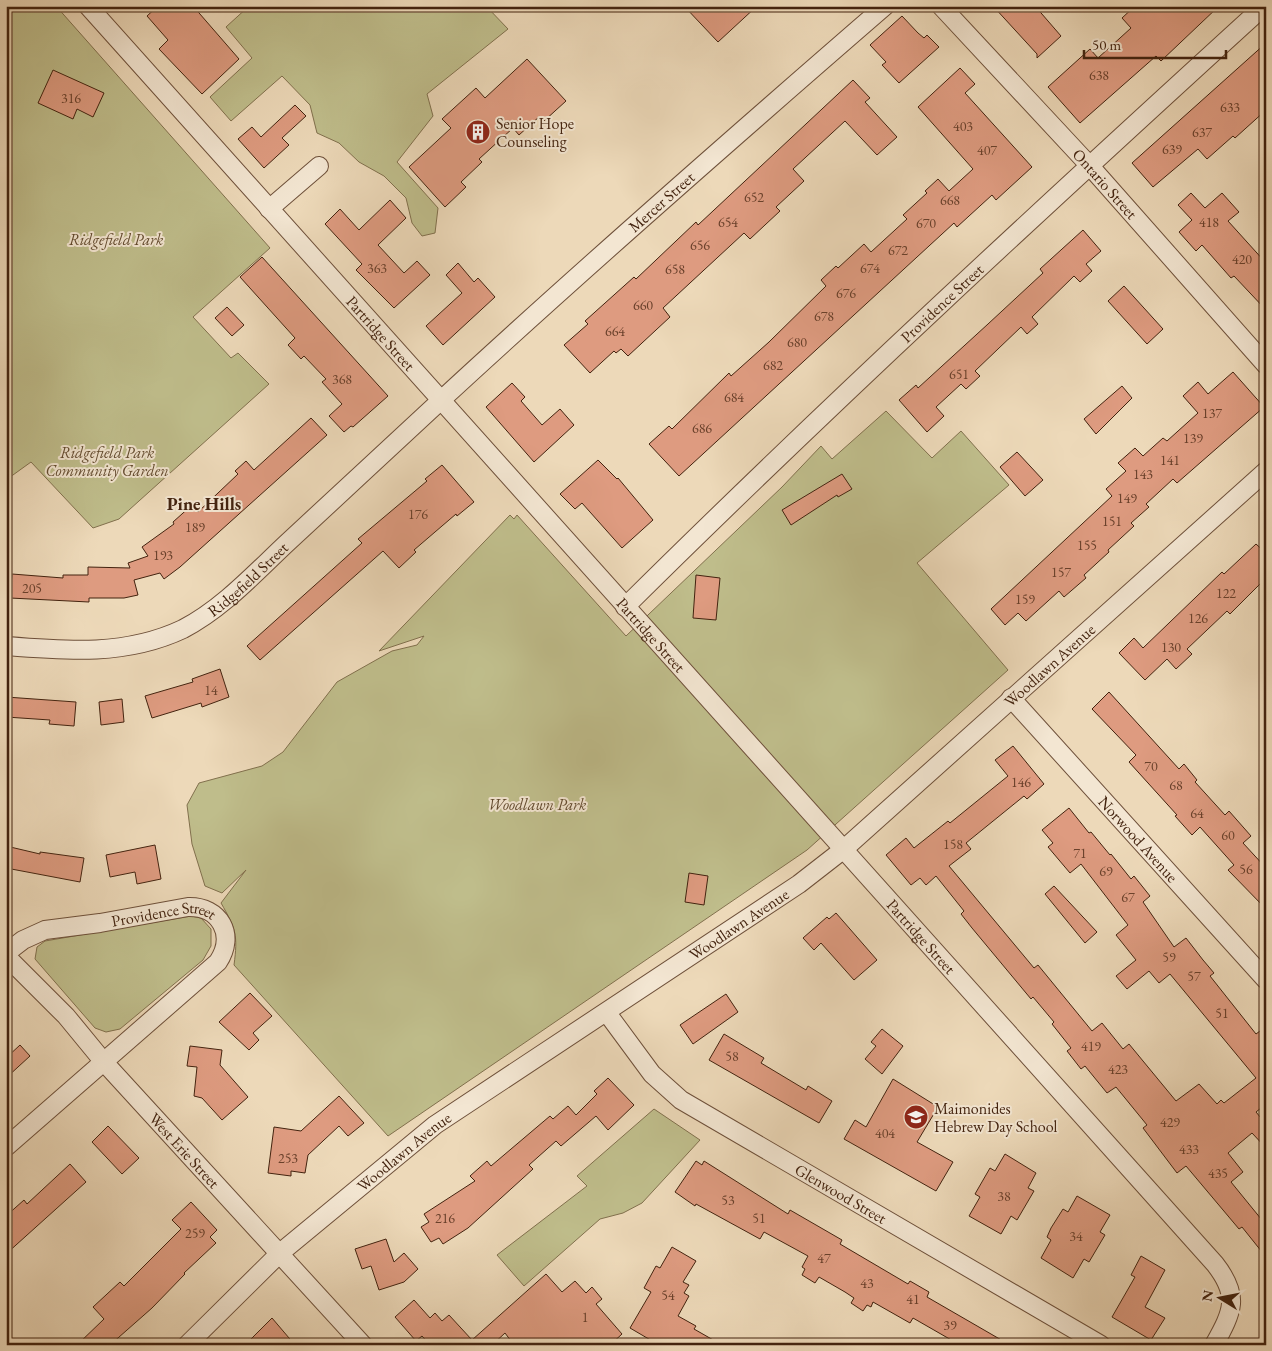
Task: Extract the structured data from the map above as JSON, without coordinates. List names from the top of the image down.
{
  "streets": {
    "street": [
      "Ontario Street",
      "Mercer Street",
      "Providence Street",
      "Partridge Street",
      "Ridgefield Street",
      "Woodlawn Avenue",
      "Norwood Avenue",
      "West Erie Street",
      "Glenwood Street"
    ]
  },
  "crossings": [
    ["Ontario Street", "Providence Street"],
    ["Mercer Street", "Partridge Street"],
    ["Mercer Street", "Ridgefield Street"],
    ["Providence Street", "Partridge Street"],
    ["Providence Street", "West Erie Street"],
    ["Partridge Street", "Ridgefield Street"],
    ["Partridge Street", "Woodlawn Avenue"],
    ["Woodlawn Avenue", "Norwood Avenue"],
    ["Woodlawn Avenue", "West Erie Street"],
    ["Woodlawn Avenue", "Glenwood Street"]
  ],
  "districts": ["Pine Hills"],
  "parks": ["Ridgefield Park", "Ridgefield Park Community Garden", "Woodlawn Park"],
  "places": {
    "building": ["Senior Hope Counseling"],
    "school or university": ["Maimonides Hebrew Day School"]
  },
  "house_numbers": [
    "638",
    "316",
    "633",
    "403",
    "637",
    "639",
    "407",
    "652",
    "668",
    "654",
    "418",
    "670",
    "656",
    "672",
    "420",
    "363",
    "674",
    "658",
    "676",
    "660",
    "678",
    "664",
    "680",
    "682",
    "651",
    "368",
    "684",
    "137",
    "686",
    "139",
    "141",
    "143",
    "149",
    "176",
    "151",
    "189",
    "155",
    "193",
    "157",
    "205",
    "122",
    "159",
    "126",
    "130",
    "14",
    "70",
    "146",
    "68",
    "64",
    "60",
    "158",
    "71",
    "56",
    "69",
    "67",
    "59",
    "57",
    "51",
    "419",
    "58",
    "423",
    "429",
    "404",
    "433",
    "253",
    "435",
    "38",
    "53",
    "216",
    "51",
    "259",
    "34",
    "47",
    "43",
    "54",
    "41",
    "1",
    "39"
  ],
  "scale_bar": "50 m",
  "north": "left"
}
